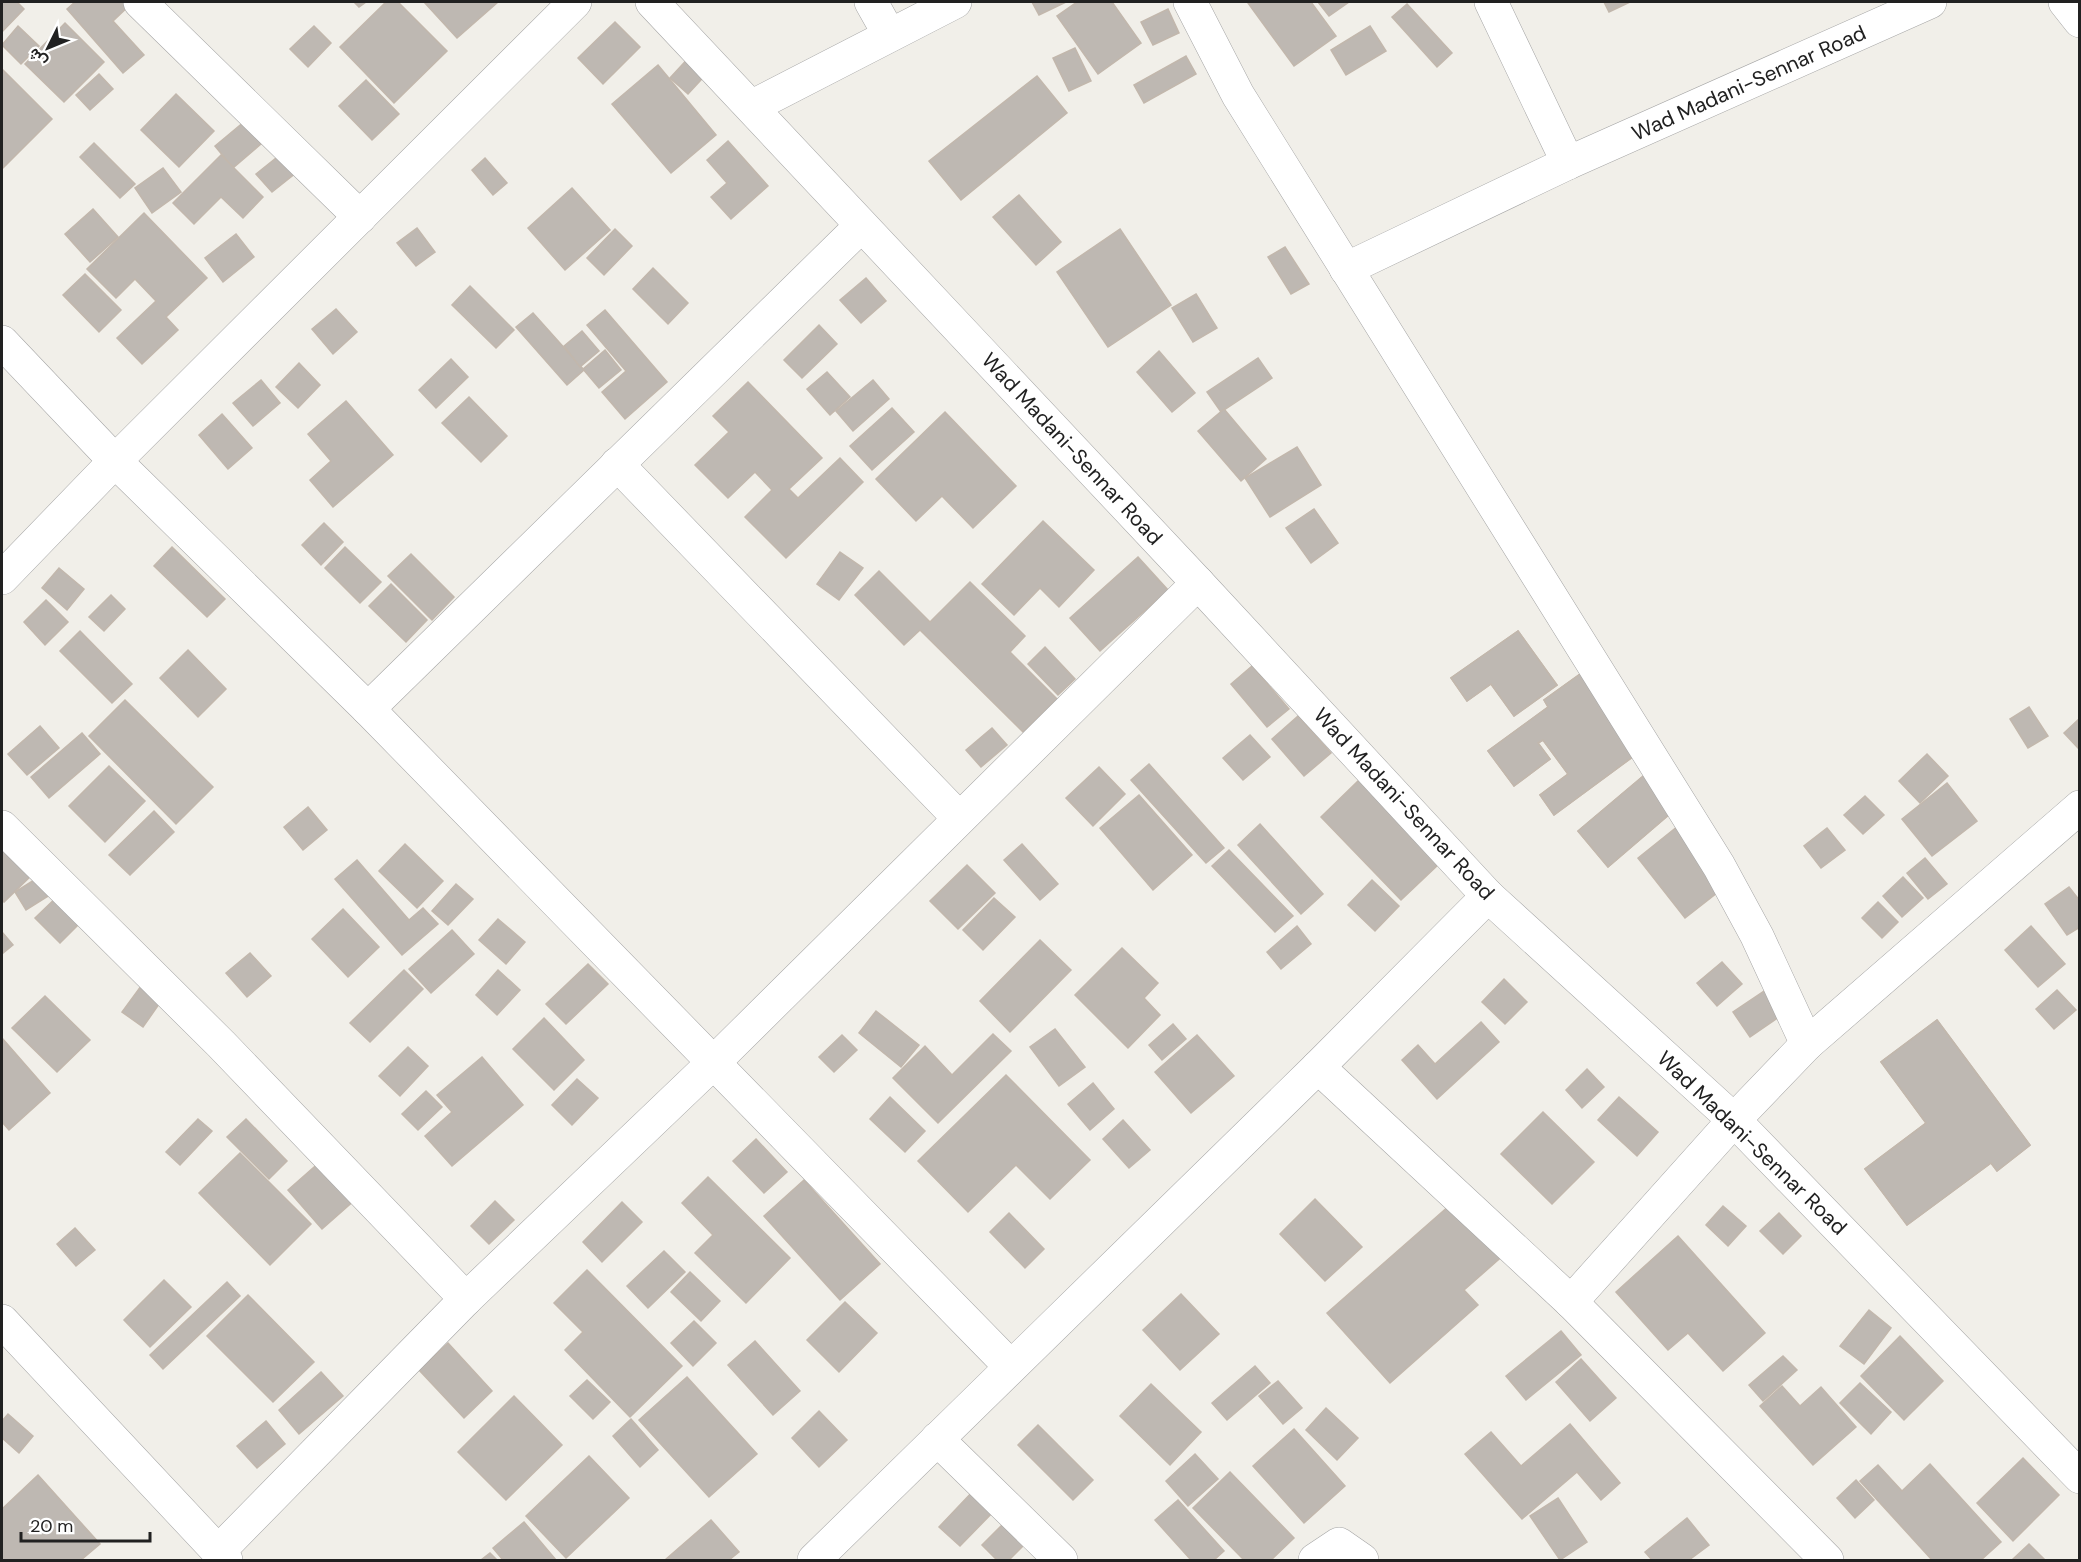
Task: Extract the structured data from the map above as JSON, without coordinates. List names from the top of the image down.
{
  "streets": {
    "street": ["Wad Madani-Sennar Road"]
  },
  "scale_bar": "20 m",
  "north": "bottom left"
}
